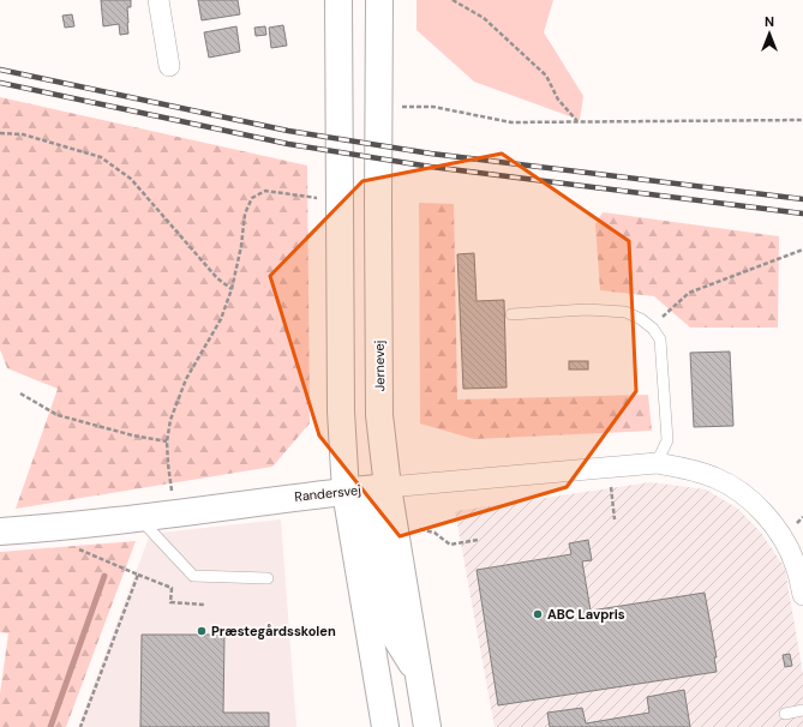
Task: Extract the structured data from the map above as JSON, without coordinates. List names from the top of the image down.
{
  "streets": {
    "main road": ["Jernevej", "Randersvej"]
  },
  "crossings": [
    ["Jernevej", "Randersvej"]
  ],
  "places": ["ABC Lavpris", "Præstegårdsskolen"],
  "north": "top"
}
